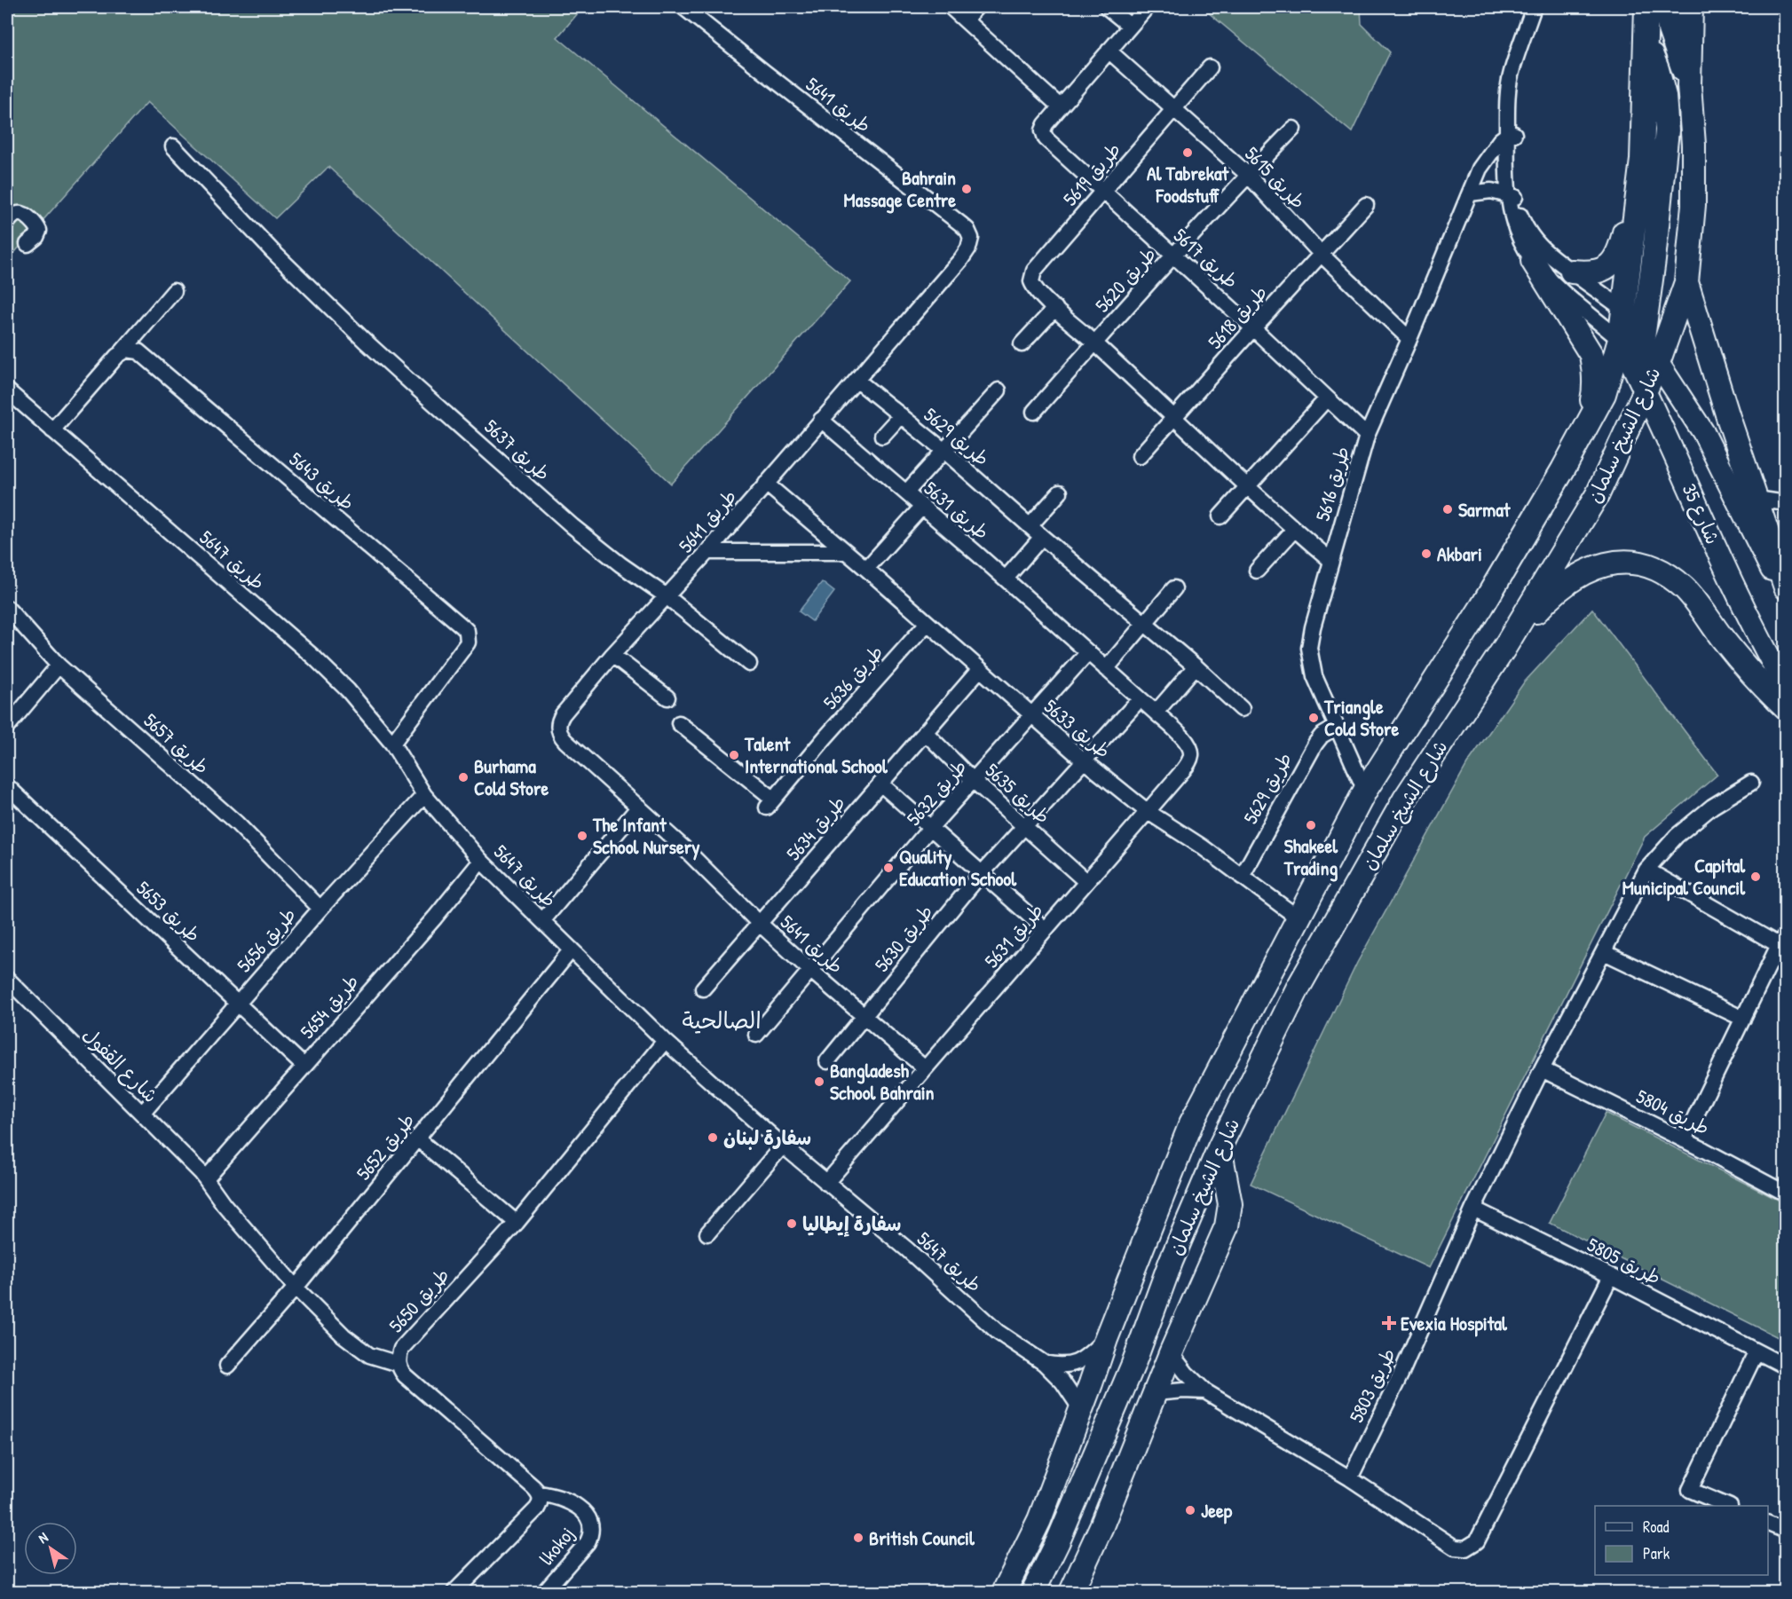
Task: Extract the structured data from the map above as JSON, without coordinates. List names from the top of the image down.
{
  "streets": {
    "main road": ["شارع الشيخ سلمان", "شارع 35"],
    "street": [
      "طريق 5641",
      "طريق 5619",
      "طريق 5615",
      "طريق 5617",
      "طريق 5620",
      "طريق 5618",
      "طريق 5629",
      "طريق 5637",
      "طريق 5643",
      "طريق 5616",
      "طريق 5631",
      "طريق 5647",
      "طريق 5636",
      "طريق 5633",
      "طريق 5657",
      "طريق 5632",
      "طريق 5635",
      "طريق 5634",
      "طريق 5653",
      "طريق 5630",
      "طريق 5656",
      "طريق 5654",
      "شارع القفول",
      "طريق 5804",
      "طريق 5652",
      "طريق 5805",
      "طريق 5650",
      "طريق 5803",
      "lkokoj"
    ]
  },
  "crossings": [
    ["طريق 5641", "طريق 5629"],
    ["طريق 5641", "طريق 5637"],
    ["طريق 5641", "طريق 5631"],
    ["طريق 5641", "طريق 5633"],
    ["طريق 5641", "طريق 5632"],
    ["طريق 5641", "طريق 5634"],
    ["طريق 5641", "طريق 5630"],
    ["طريق 5619", "طريق 5615"],
    ["طريق 5619", "طريق 5617"],
    ["طريق 5619", "طريق 5620"],
    ["طريق 5619", "طريق 5618"],
    ["طريق 5619", "طريق 5616"],
    ["طريق 5615", "طريق 5617"],
    ["طريق 5615", "طريق 5620"],
    ["طريق 5615", "طريق 5618"],
    ["طريق 5615", "طريق 5616"],
    ["طريق 5617", "طريق 5620"],
    ["طريق 5617", "طريق 5618"],
    ["طريق 5617", "طريق 5616"],
    ["شارع الشيخ سلمان", "طريق 5616"],
    ["شارع الشيخ سلمان", "شارع 35"],
    ["شارع الشيخ سلمان", "طريق 5647"],
    ["شارع الشيخ سلمان", "طريق 5633"],
    ["طريق 5629", "طريق 5616"],
    ["طريق 5629", "طريق 5631"],
    ["طريق 5629", "طريق 5633"],
    ["طريق 5643", "طريق 5647"],
    ["طريق 5631", "طريق 5647"],
    ["طريق 5631", "طريق 5633"],
    ["طريق 5631", "طريق 5632"],
    ["طريق 5631", "طريق 5635"],
    ["طريق 5631", "طريق 5630"],
    ["طريق 5647", "طريق 5656"],
    ["طريق 5647", "طريق 5654"],
    ["طريق 5647", "طريق 5652"],
    ["طريق 5647", "طريق 5650"],
    ["طريق 5636", "طريق 5633"],
    ["طريق 5633", "طريق 5632"],
    ["طريق 5633", "طريق 5634"],
    ["طريق 5633", "طريق 5630"],
    ["طريق 5657", "طريق 5656"],
    ["طريق 5632", "طريق 5635"],
    ["طريق 5635", "طريق 5634"],
    ["طريق 5635", "طريق 5630"],
    ["طريق 5653", "طريق 5656"],
    ["طريق 5653", "طريق 5654"],
    ["طريق 5656", "شارع القفول"],
    ["طريق 5654", "شارع القفول"],
    ["شارع القفول", "طريق 5652"],
    ["شارع القفول", "طريق 5650"],
    ["طريق 5804", "طريق 5803"],
    ["طريق 5805", "طريق 5803"],
    ["طريق 5650", "lkokoj"]
  ],
  "districts": ["الصالحية"],
  "places": {
    "other": [
      "Al Tabrekat Foodstuff",
      "Bahrain Massage Centre",
      "Sarmat",
      "Akbari",
      "Triangle Cold Store",
      "Talent International School",
      "Burhama Cold Store",
      "Shakeel Trading",
      "The Infant School Nursery",
      "Quality Education School",
      "Capital Municipal Council",
      "Bangladesh School Bahrain",
      "سفارة لبنان",
      "سفارة إيطاليا",
      "Jeep",
      "British Council"
    ],
    "health": ["Evexia Hospital"]
  },
  "legend": ["Road", "Park"],
  "north": "top left"
}
